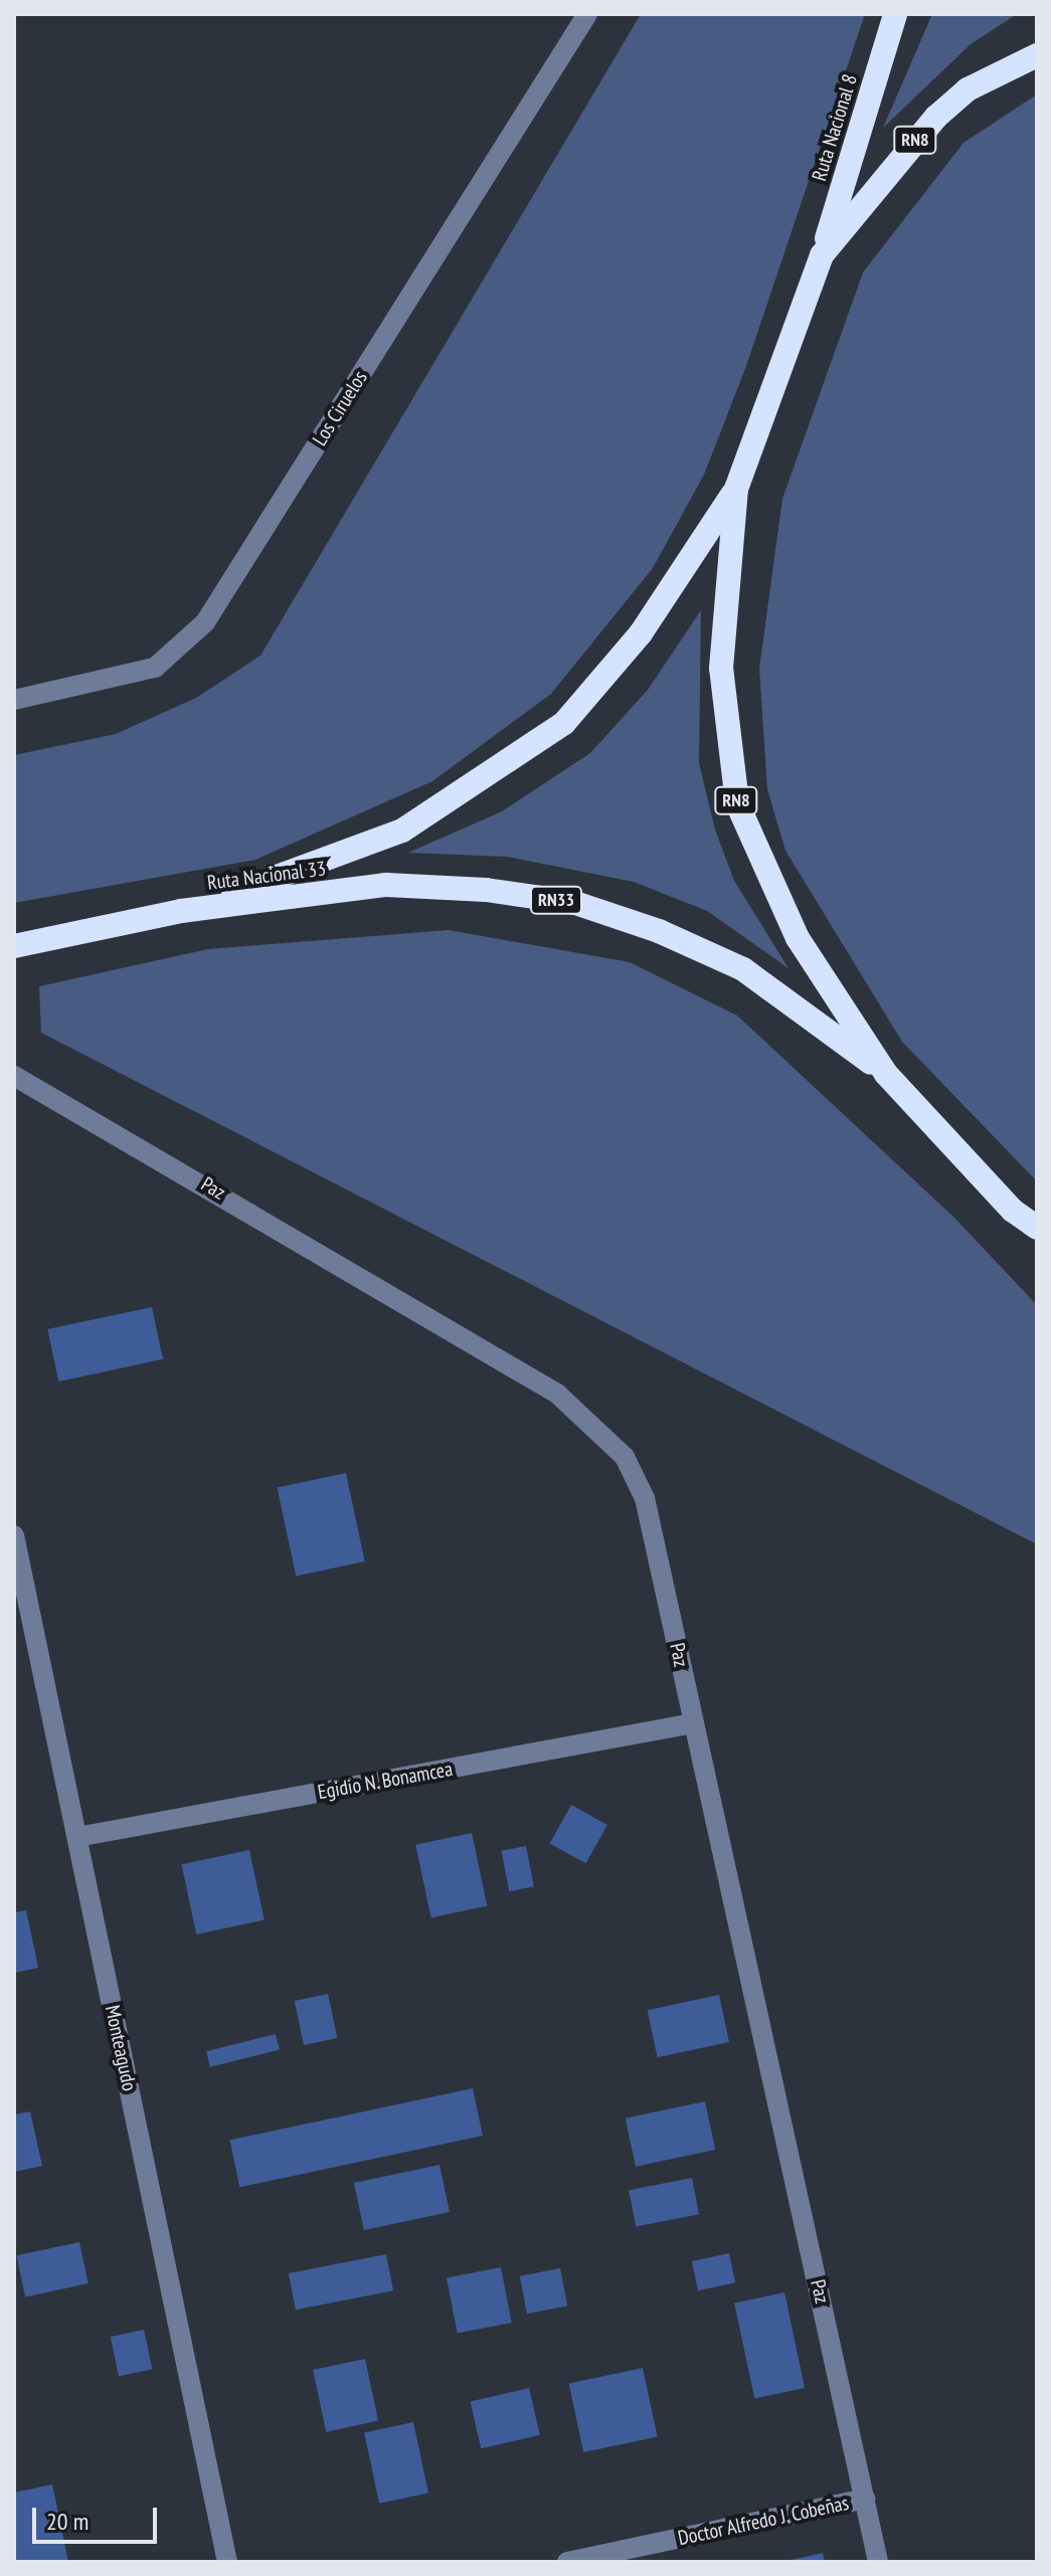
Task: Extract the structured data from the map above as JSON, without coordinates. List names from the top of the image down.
{
  "streets": {
    "highway": [
      "Ruta Nacional 8",
      "RN8",
      "Ruta Nacional 33",
      "RN33"
    ],
    "street": [
      "Los Ciruelos",
      "Paz",
      "Egidio N. Bonamcea",
      "Monteagudo",
      "Doctor Alfredo J. Cobeñas"
    ]
  },
  "crossings": [
    ["Ruta Nacional 8", "RN8"],
    ["RN8", "Ruta Nacional 33"],
    ["Ruta Nacional 33", "RN33"],
    ["Paz", "Egidio N. Bonamcea"],
    ["Paz", "Doctor Alfredo J. Cobeñas"],
    ["Egidio N. Bonamcea", "Monteagudo"]
  ],
  "scale_bar": "20 m"
}
